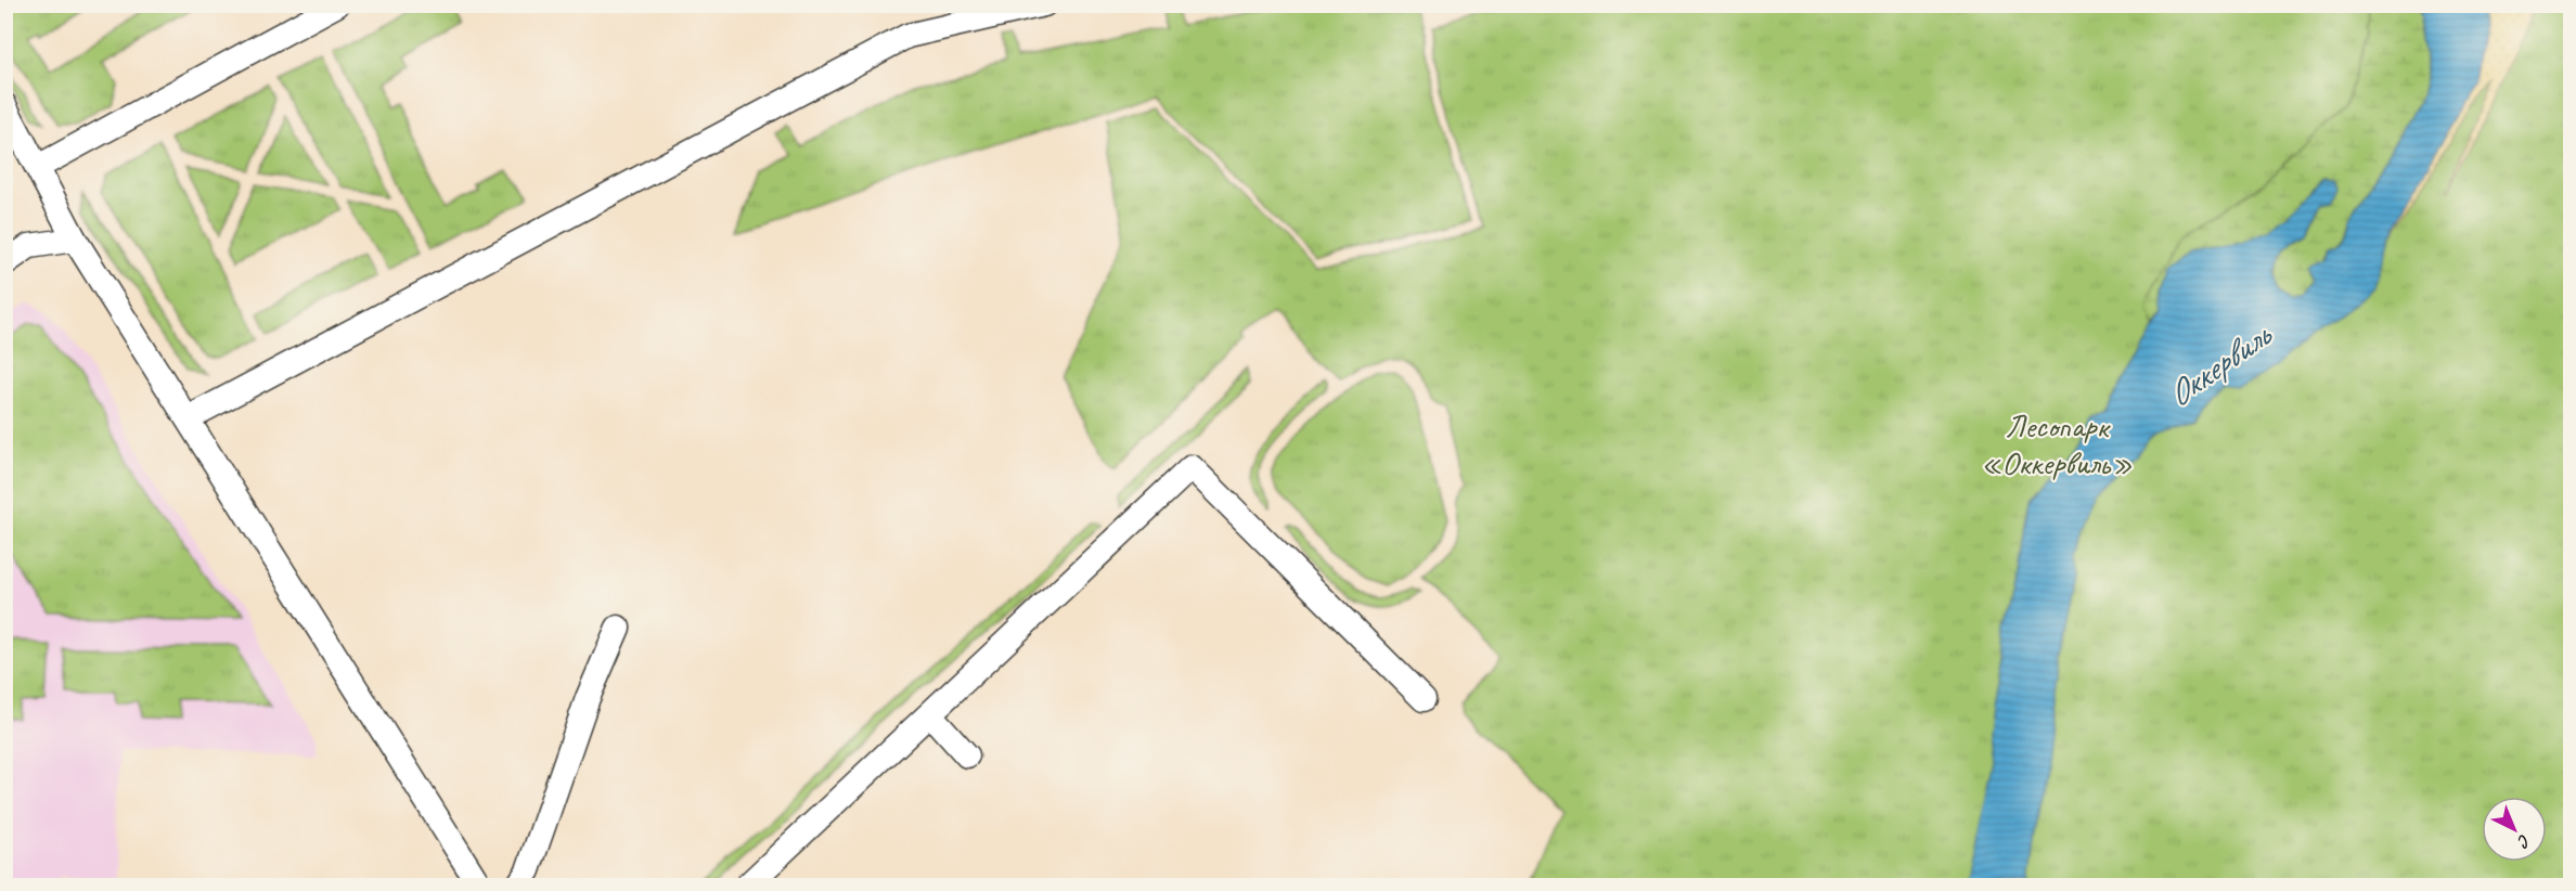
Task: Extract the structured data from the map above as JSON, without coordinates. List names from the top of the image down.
{
  "water": ["Оккервиль"],
  "parks": ["Лесопарк «Оккервиль»"],
  "north": "bottom right"
}
